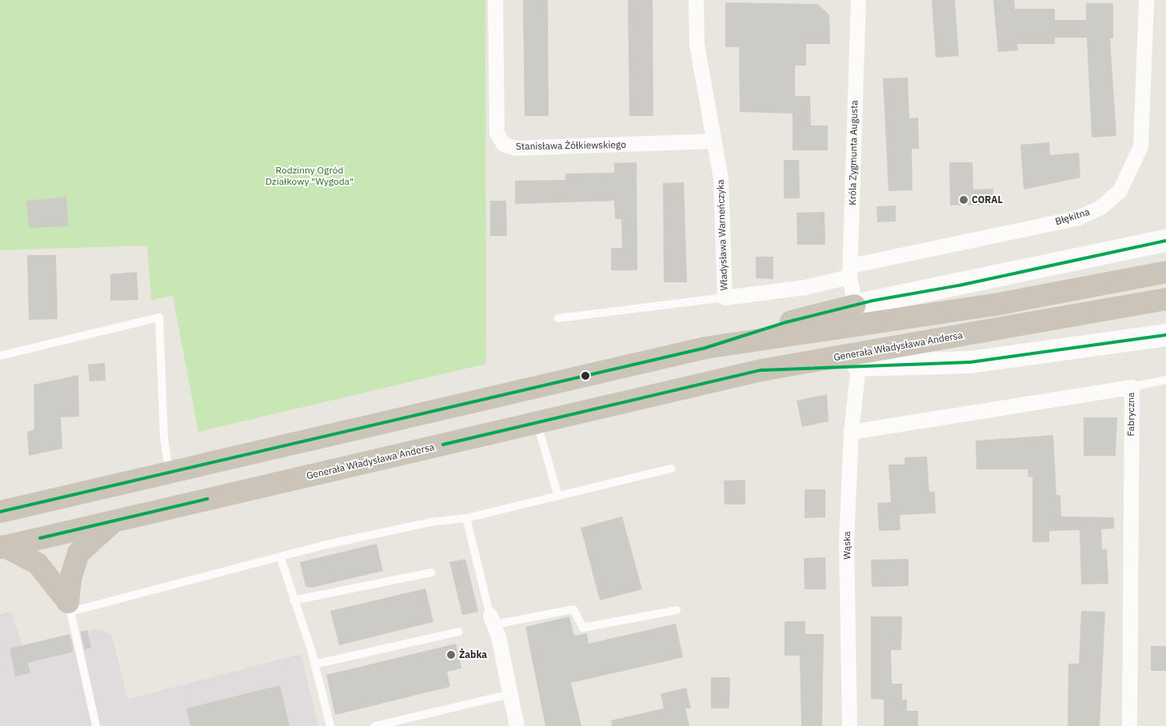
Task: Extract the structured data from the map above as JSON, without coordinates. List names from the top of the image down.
{
  "streets": {
    "highway": ["Generała Władysława Andersa"],
    "street": [
      "Stanisława Żółkiewskiego",
      "Króla Zygmunta Augusta",
      "Błękitna",
      "Władysława Warneńczyka",
      "Fabryczna",
      "Wąska"
    ]
  },
  "crossings": [
    ["Stanisława Żółkiewskiego", "Władysława Warneńczyka"],
    ["Króla Zygmunta Augusta", "Błękitna"],
    ["Króla Zygmunta Augusta", "Władysława Warneńczyka"],
    ["Błękitna", "Władysława Warneńczyka"],
    ["Fabryczna", "Wąska"]
  ],
  "parks": ["Rodzinny Ogród Działkowy \"Wygoda\""],
  "places": ["CORAL", "Żabka"]
}
